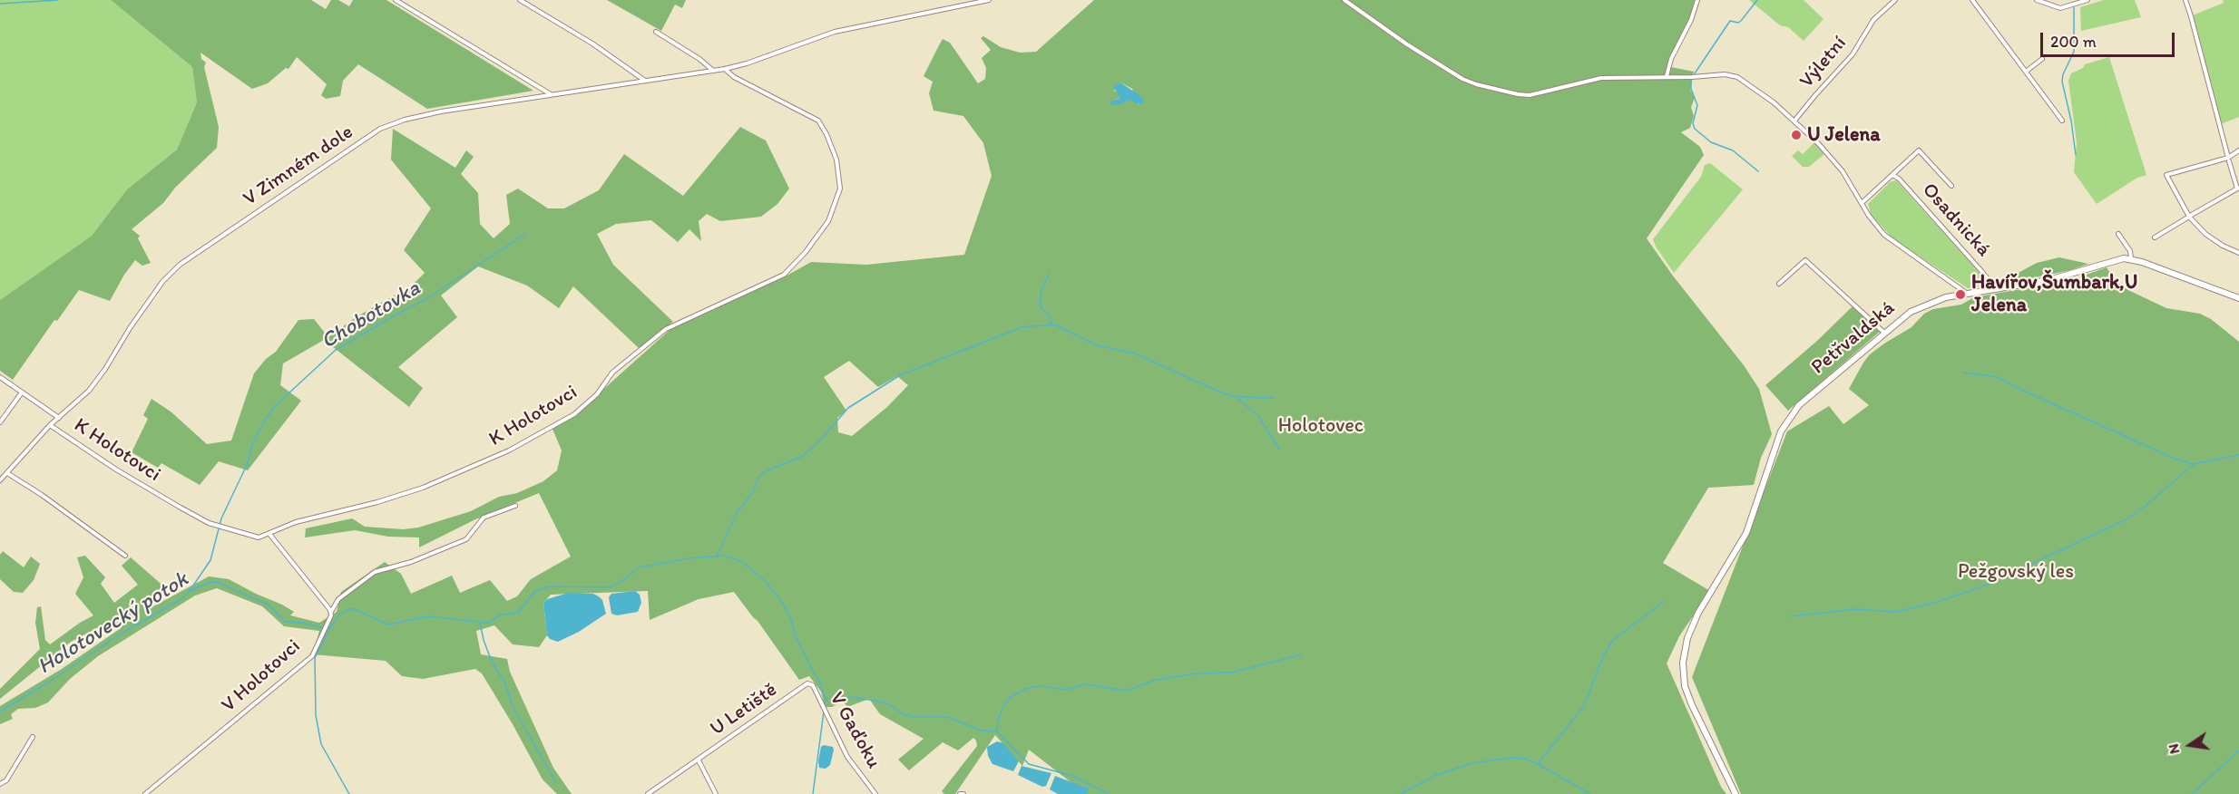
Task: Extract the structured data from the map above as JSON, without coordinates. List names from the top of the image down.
{
  "streets": {
    "street": [
      "Výletní",
      "V Zimném dole",
      "Osadnická",
      "Petřvaldská",
      "K Holotovci",
      "V Holotovci",
      "U Letiště",
      "V Gaďoku"
    ]
  },
  "crossings": [
    ["V Zimném dole", "K Holotovci"],
    ["Osadnická", "Petřvaldská"],
    ["U Letiště", "V Gaďoku"]
  ],
  "water": ["Chobotovka", "Holotovecký potok"],
  "parks": ["Holotovec", "Pežgovský les"],
  "places": ["U Jelena", "Havířov,Šumbark,U Jelena"],
  "scale_bar": "200 m",
  "north": "left"
}
